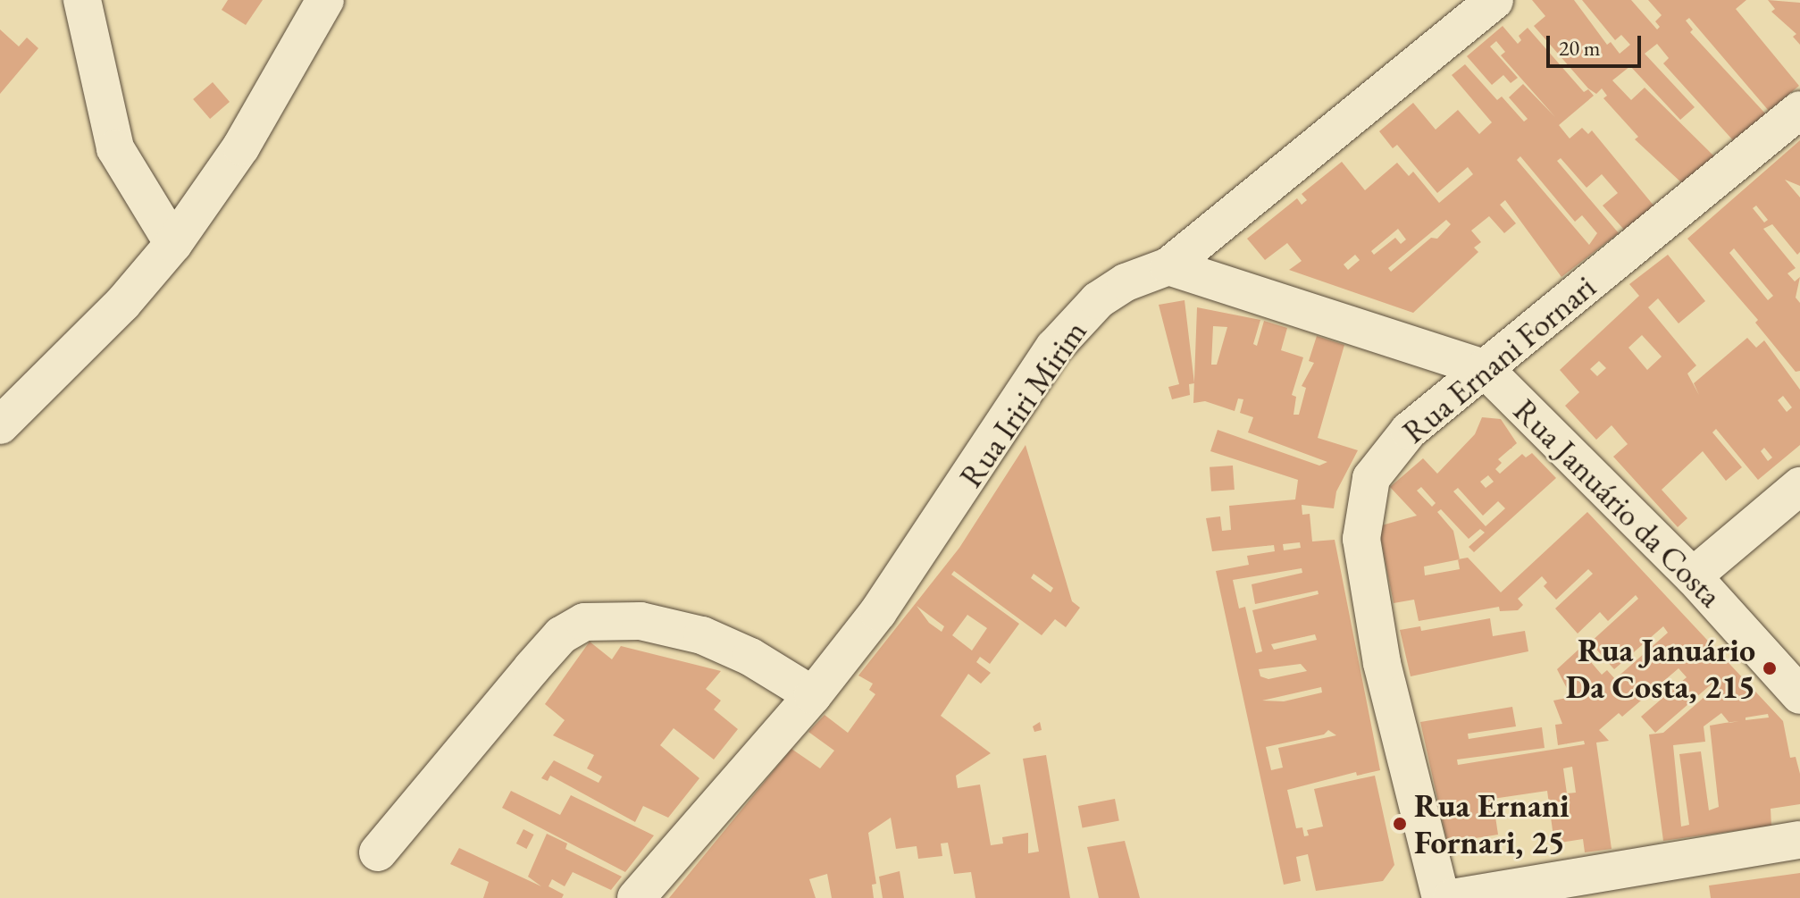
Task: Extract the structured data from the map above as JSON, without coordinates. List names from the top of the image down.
{
  "streets": {
    "street": ["Rua Ernani Fornari", "Rua Iriri Mirim", "Rua Januário da Costa"]
  },
  "crossings": [
    ["Rua Ernani Fornari", "Rua Januário da Costa"],
    ["Rua Iriri Mirim", "Rua Januário da Costa"]
  ],
  "places": ["Rua Januário Da Costa, 215", "Rua Ernani Fornari, 25"],
  "scale_bar": "20 m"
}
